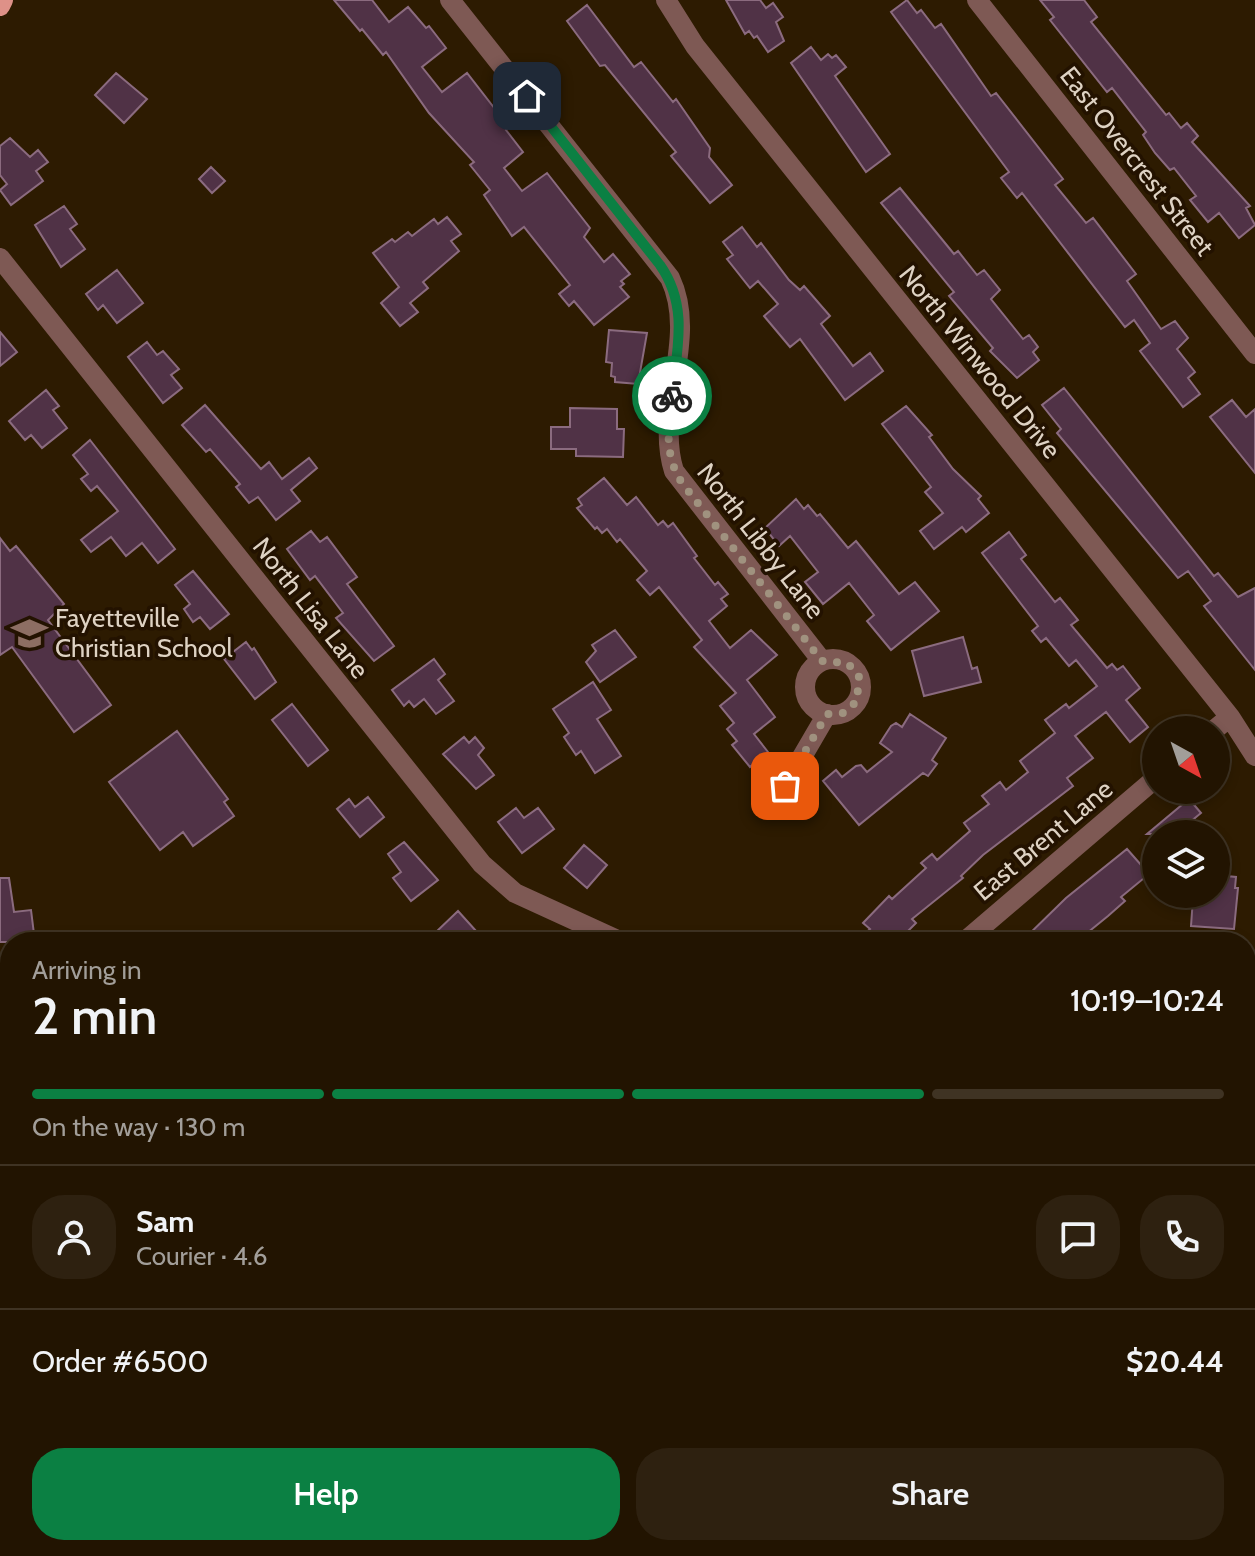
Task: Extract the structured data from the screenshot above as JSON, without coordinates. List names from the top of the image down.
{
  "streets": {
    "street": [
      "East Overcrest Street",
      "North Winwood Drive",
      "North Libby Lane",
      "North Lisa Lane",
      "East Brent Lane"
    ]
  },
  "places": {
    "school or university": ["Fayetteville Christian School"]
  },
  "north": "bottom right",
  "page": {
    "heading": ["2 min", "Arriving in", "10:19–10:24"],
    "panel": [
      "Sam",
      "Courier · 4.6",
      "Order #6500",
      "$20.44"
    ],
    "bar": "On the way · 130 m",
    "buttons": ["Help", "Share"]
  }
}
